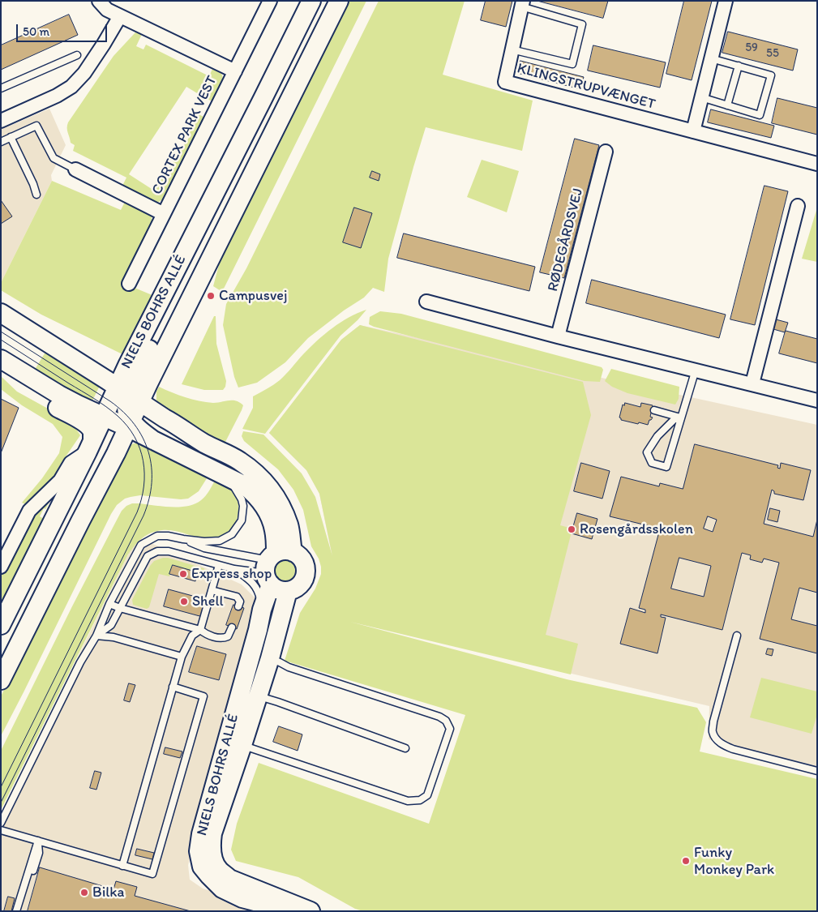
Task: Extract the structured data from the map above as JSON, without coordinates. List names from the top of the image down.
{
  "streets": {
    "street": [
      "KLINGSTRUPVÆNGET",
      "CORTEX PARK VEST",
      "RØDEGÅRDSVEJ",
      "NIELS BOHRS ALLÉ"
    ]
  },
  "places": [
    "Campusvej",
    "Rosengårdsskolen",
    "Express shop",
    "Shell",
    "Funky Monkey Park",
    "Bilka"
  ],
  "house_numbers": ["59", "55"],
  "scale_bar": "50 m"
}
